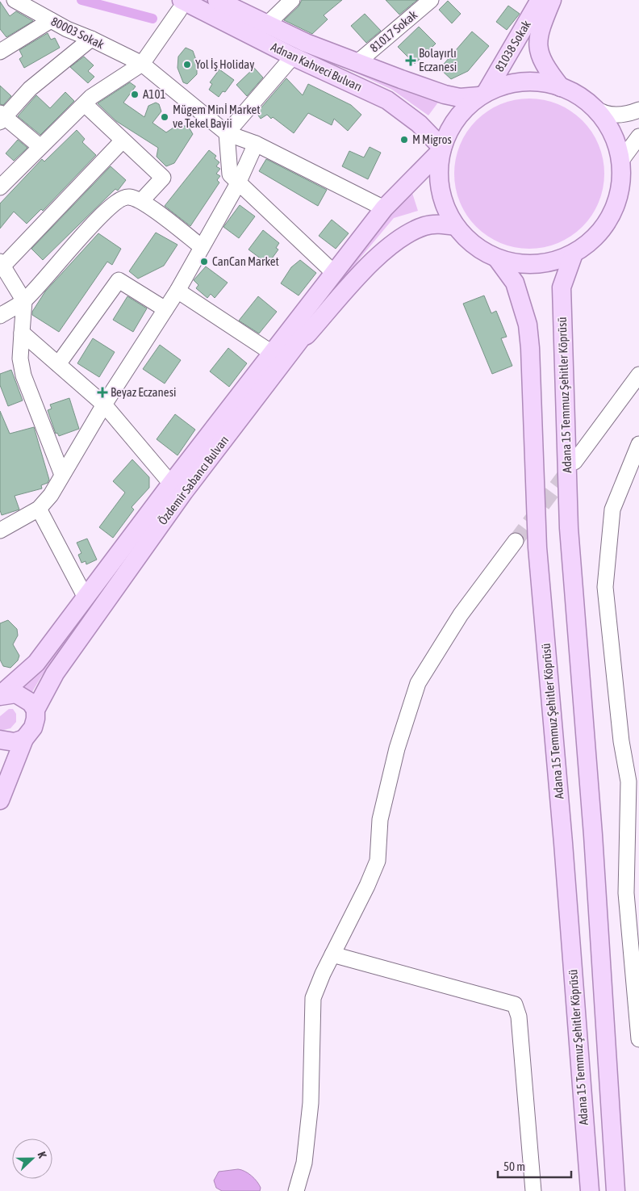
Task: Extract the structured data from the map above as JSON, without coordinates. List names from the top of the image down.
{
  "streets": {
    "main road": [
      "81038 Sokak",
      "Adnan Kahveci Bulvarı",
      "Adana 15 Temmuz Şehitler Köprüsü",
      "Özdemir Sabancı Bulvarı"
    ],
    "street": ["81017 Sokak", "80003 Sokak"]
  },
  "crossings": [
    ["81017 Sokak", "Adnan Kahveci Bulvarı"],
    ["80003 Sokak", "Özdemir Sabancı Bulvarı"],
    ["81038 Sokak", "Adnan Kahveci Bulvarı"],
    ["Adnan Kahveci Bulvarı", "Özdemir Sabancı Bulvarı"]
  ],
  "places": {
    "health": ["Bolayırlı Eczanesi", "Beyaz Eczanesi"],
    "other": [
      "Yol İş Holiday",
      "A101",
      "Mügem Minİ Market ve Tekel Bayii",
      "M Migros",
      "CanCan Market"
    ]
  },
  "scale_bar": "50 m",
  "north": "right"
}
